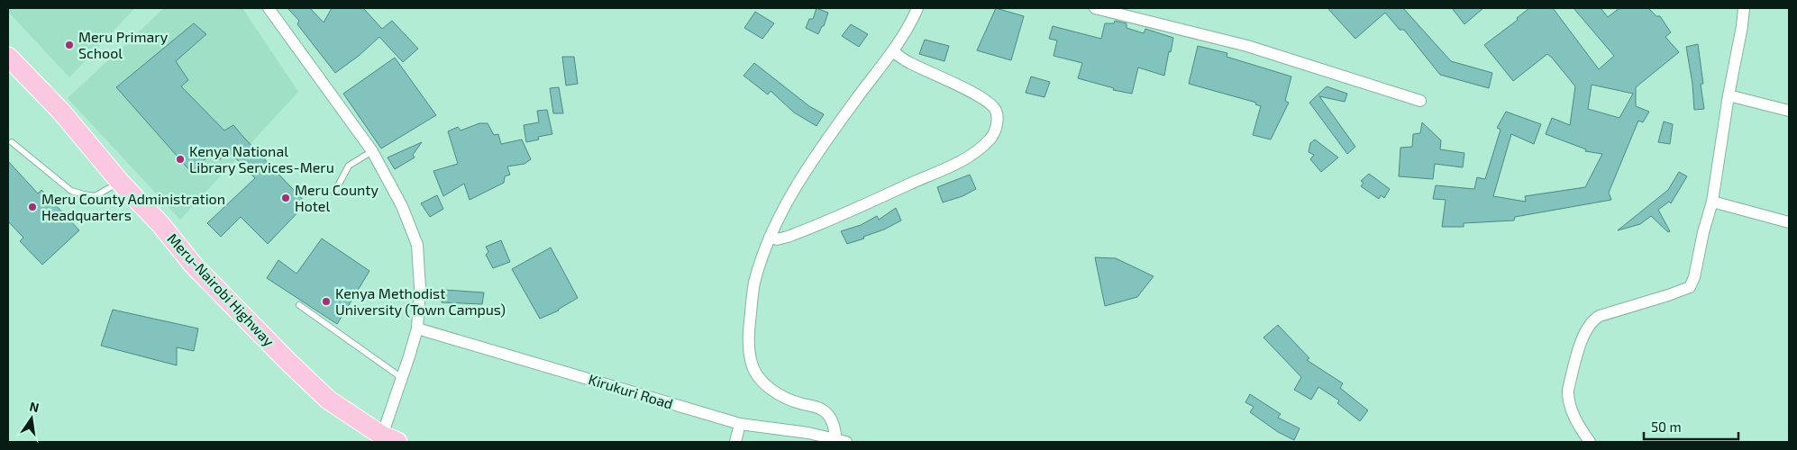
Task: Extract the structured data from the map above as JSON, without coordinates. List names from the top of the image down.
{
  "streets": {
    "highway": ["Meru-Nairobi Highway"],
    "street": ["Kirukuri Road"]
  },
  "places": [
    "Meru Primary School",
    "Kenya National Library Services-Meru",
    "Meru County Hotel",
    "Meru County Administration Headquarters",
    "Kenya Methodist University (Town Campus)"
  ],
  "scale_bar": "50 m",
  "north": "top"
}
